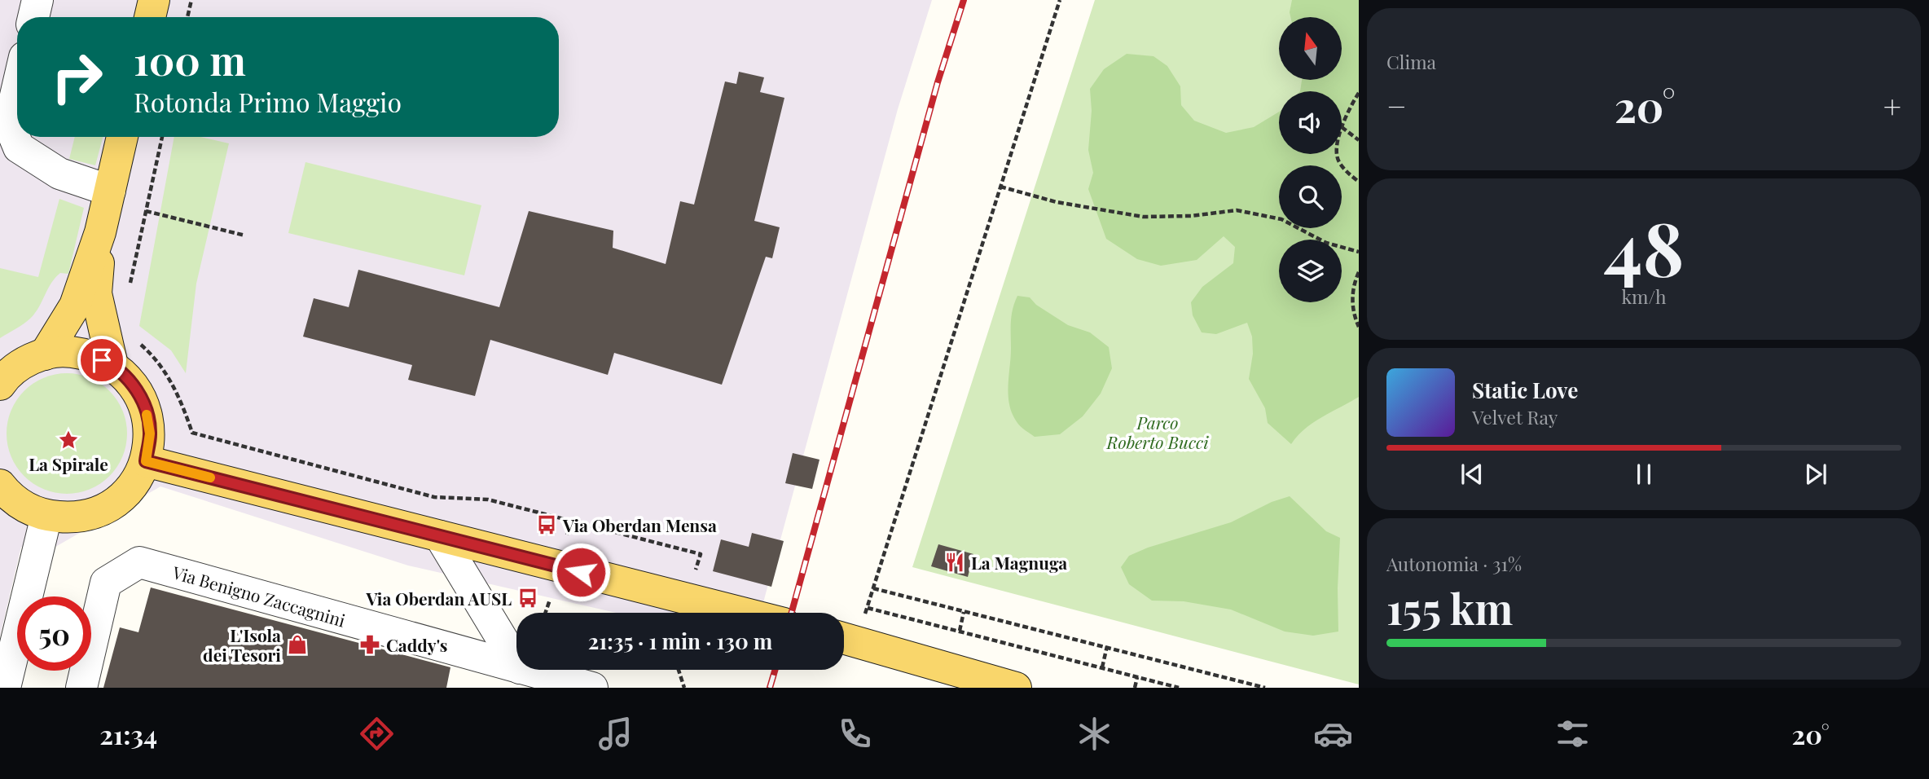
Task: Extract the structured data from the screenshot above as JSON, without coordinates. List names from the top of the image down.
{
  "streets": {
    "street": ["Via Benigno Zaccagnini"]
  },
  "parks": ["Parco Roberto Bucci"],
  "places": {
    "place": ["La Spirale"],
    "bus stop": ["Via Oberdan Mensa", "Via Oberdan AUSL"],
    "restaurant": ["La Magnuga"],
    "shop": ["L'Isola dei Tesori"],
    "pharmacy": ["Caddy's"]
  },
  "north": "top",
  "page": {
    "tile": [
      "Clima",
      ["48", "km/h"],
      ["Autonomia · 31%", "155 km"]
    ],
    "turn": ["100 m", "Rotonda Primo Maggio"],
    "heat": ["−", "20°", "+"],
    "song": ["Static Love", "Velvet Ray"],
    "limit": "50",
    "trip": "21:35 · 1 min · 130 m",
    "tabs": ["21:34", "20°"]
  }
}
